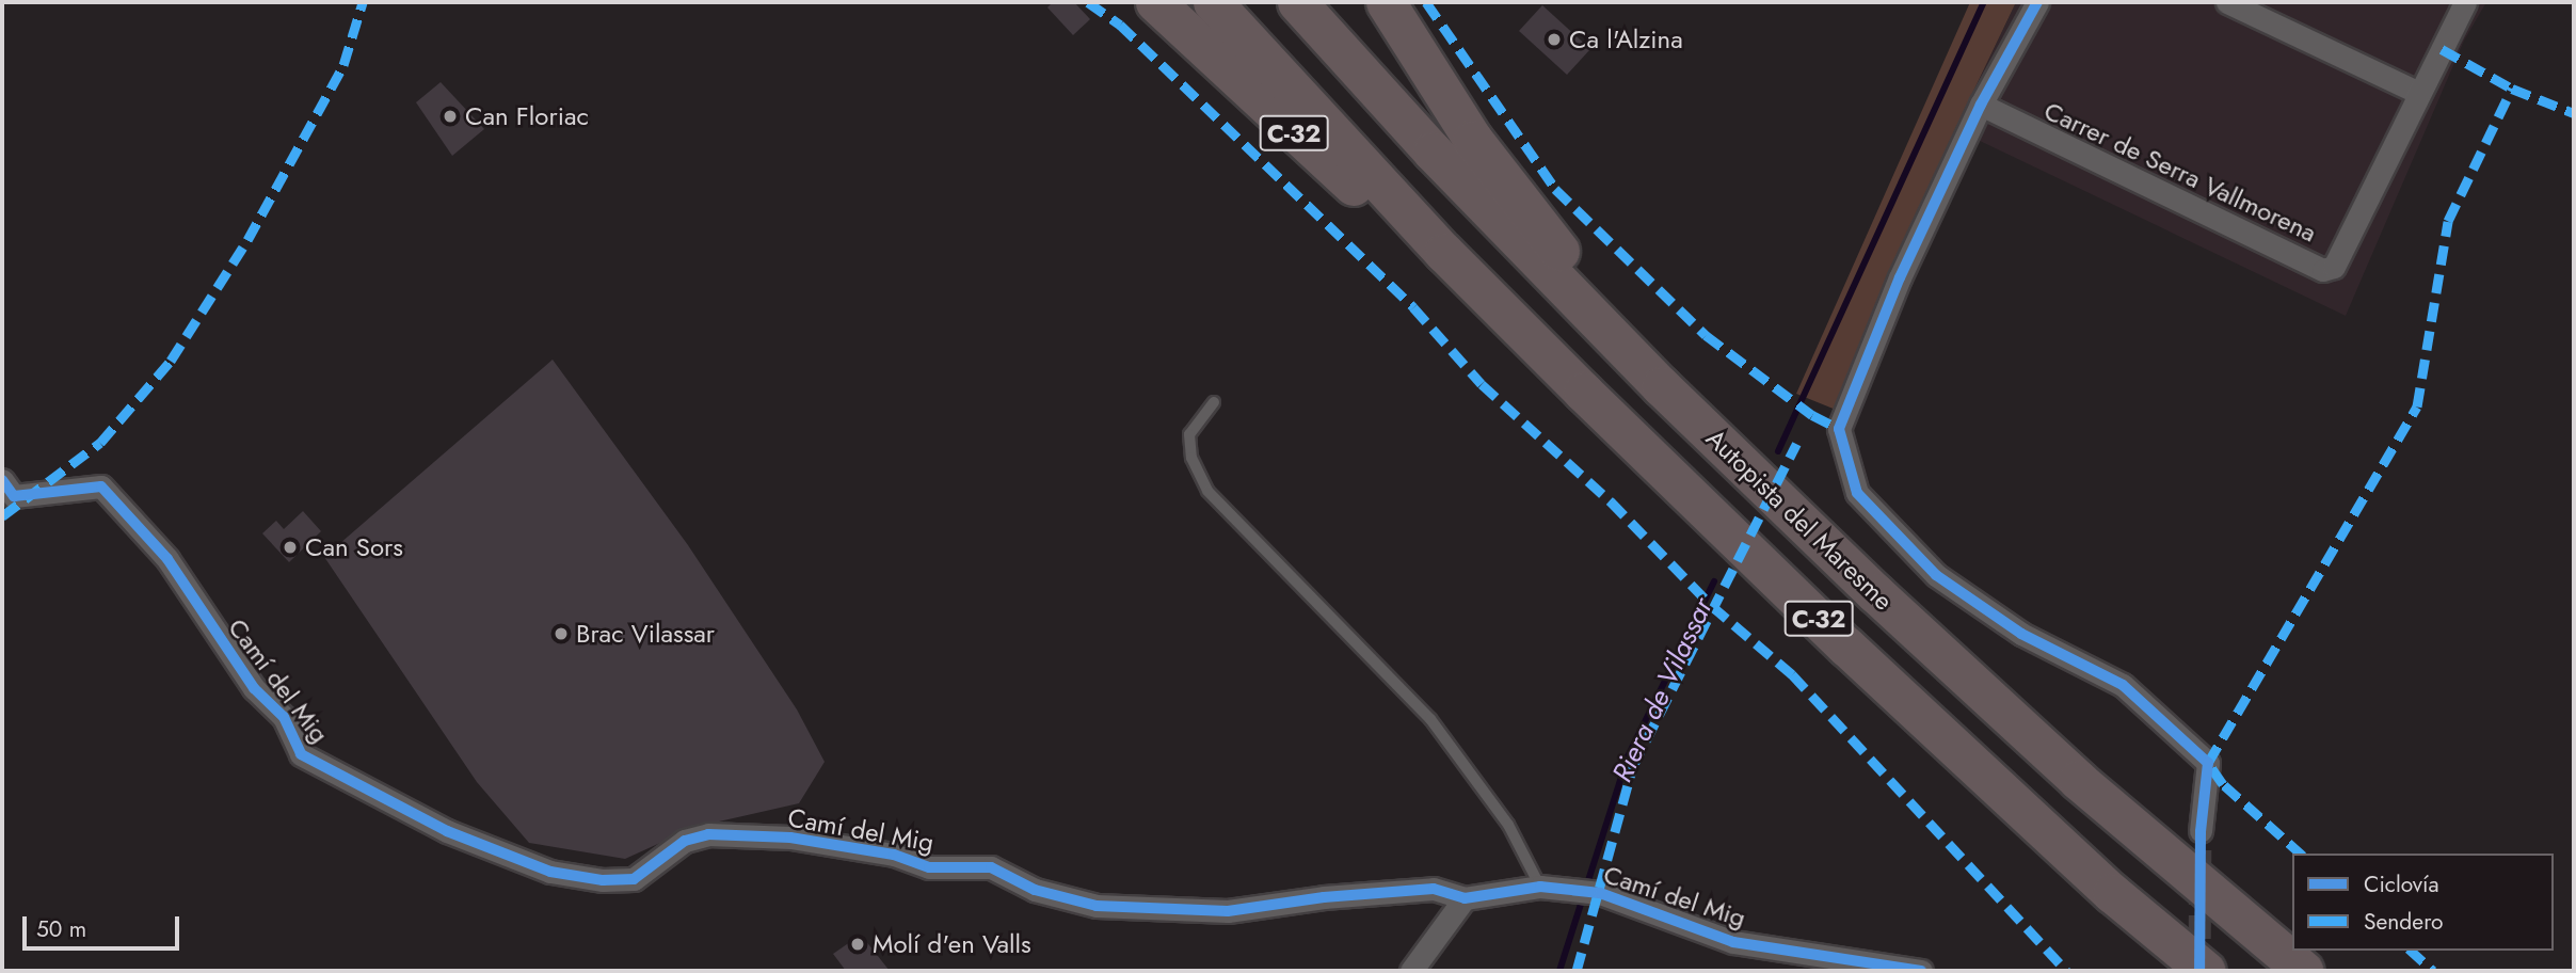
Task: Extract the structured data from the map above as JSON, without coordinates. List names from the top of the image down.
{
  "streets": {
    "highway": ["C-32", "Autopista del Maresme"],
    "street": ["Carrer de Serra Vallmorena", "Camí del Mig"]
  },
  "water": ["Riera de Vilassar"],
  "places": [
    "Ca l'Alzina",
    "Can Floriac",
    "Can Sors",
    "Brac Vilassar",
    "Molí d'en Valls"
  ],
  "legend": ["Ciclovía", "Sendero"],
  "scale_bar": "50 m"
}
